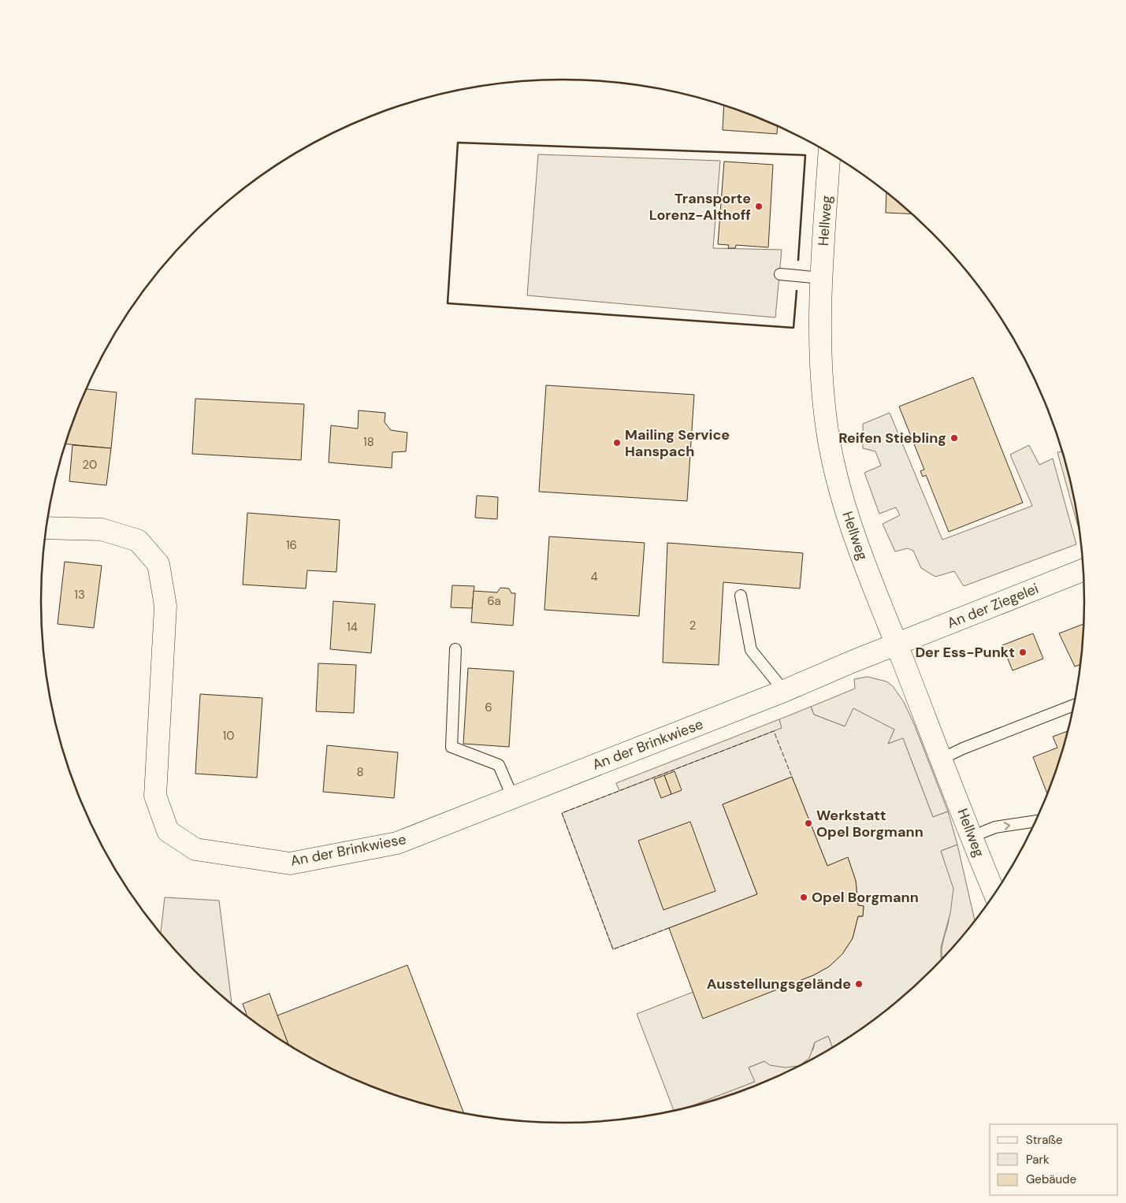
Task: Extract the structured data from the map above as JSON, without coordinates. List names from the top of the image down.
{
  "streets": {
    "street": ["Hellweg", "An der Ziegelei", "An der Brinkwiese"]
  },
  "crossings": [
    ["Hellweg", "An der Ziegelei"],
    ["Hellweg", "An der Brinkwiese"],
    ["An der Ziegelei", "An der Brinkwiese"]
  ],
  "places": [
    "Transporte Lorenz-Althoff",
    "Reifen Stiebling",
    "Mailing Service Hanspach",
    "Der Ess-Punkt",
    "Werkstatt Opel Borgmann",
    "Opel Borgmann",
    "Ausstellungsgelände"
  ],
  "house_numbers": [
    "18",
    "20",
    "16",
    "4",
    "13",
    "6a",
    "2",
    "14",
    "6",
    "10",
    "8"
  ],
  "legend": ["Straße", "Park", "Gebäude"]
}
